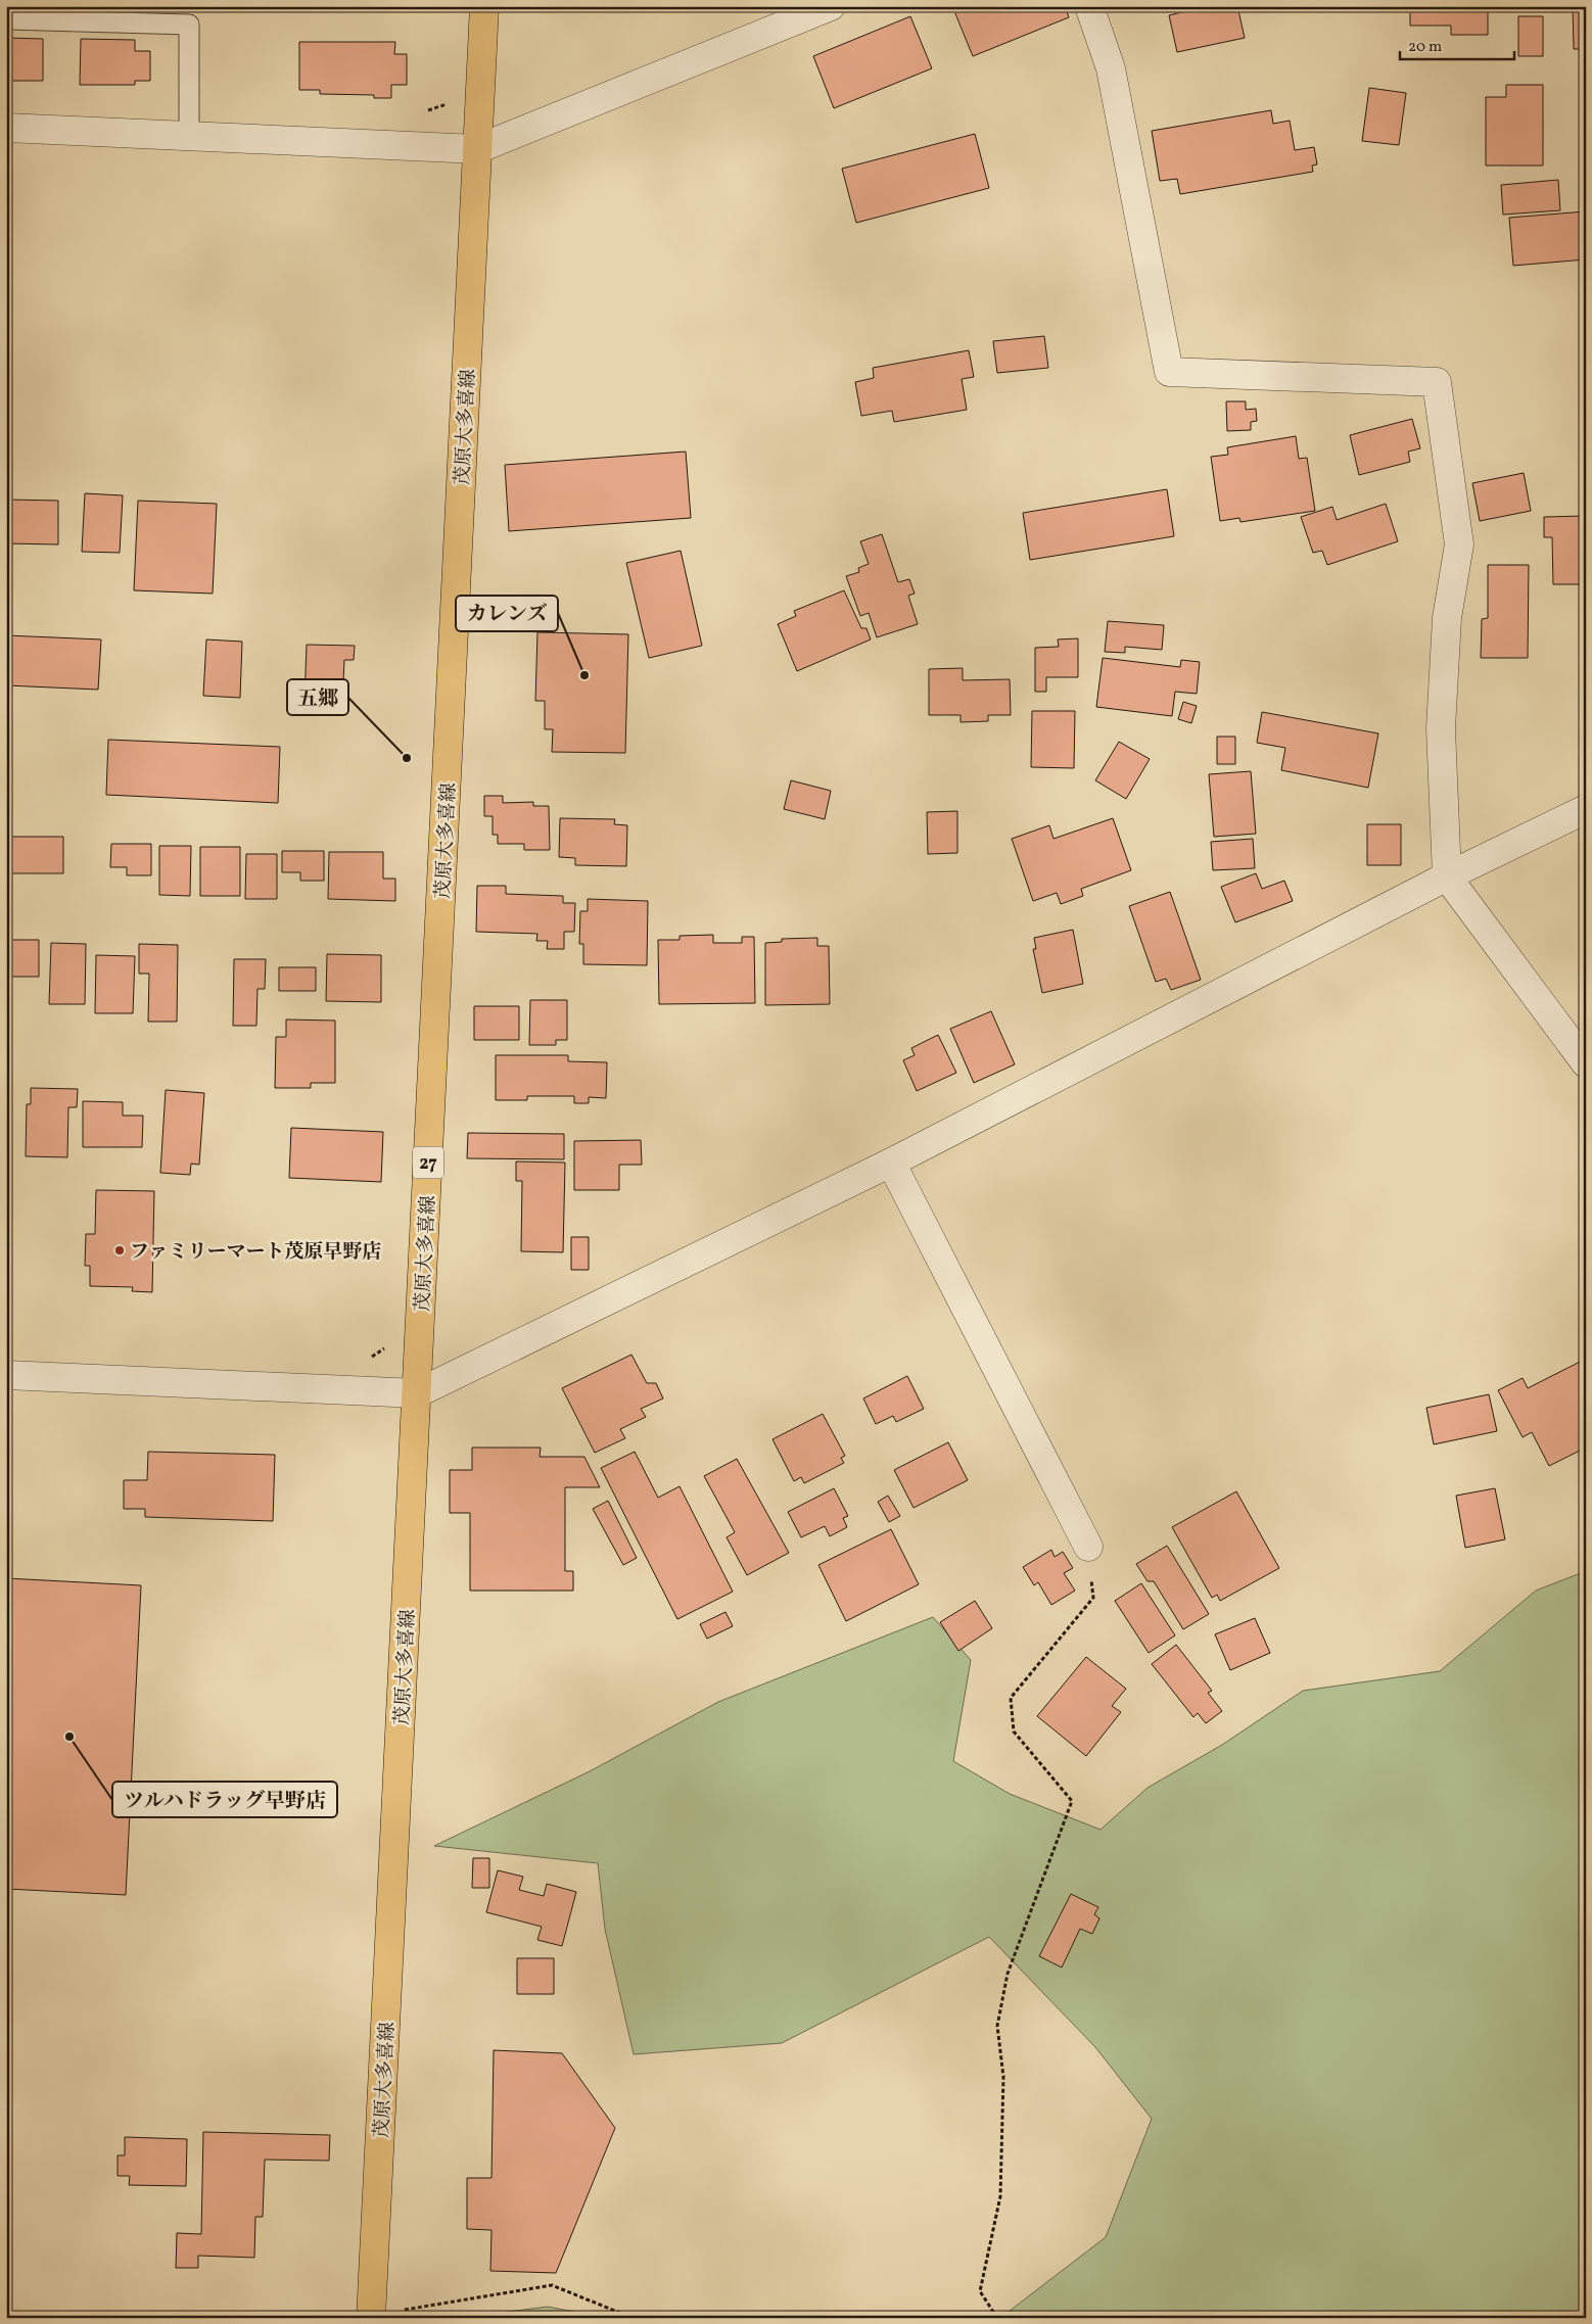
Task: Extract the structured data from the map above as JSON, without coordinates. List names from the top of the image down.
{
  "streets": {
    "main road": ["茂原大多喜線", "27"]
  },
  "places": [
    "カレンズ",
    "五郷",
    "ファミリーマート茂原早野店",
    "ツルハドラッグ早野店"
  ],
  "scale_bar": "20 m"
}
